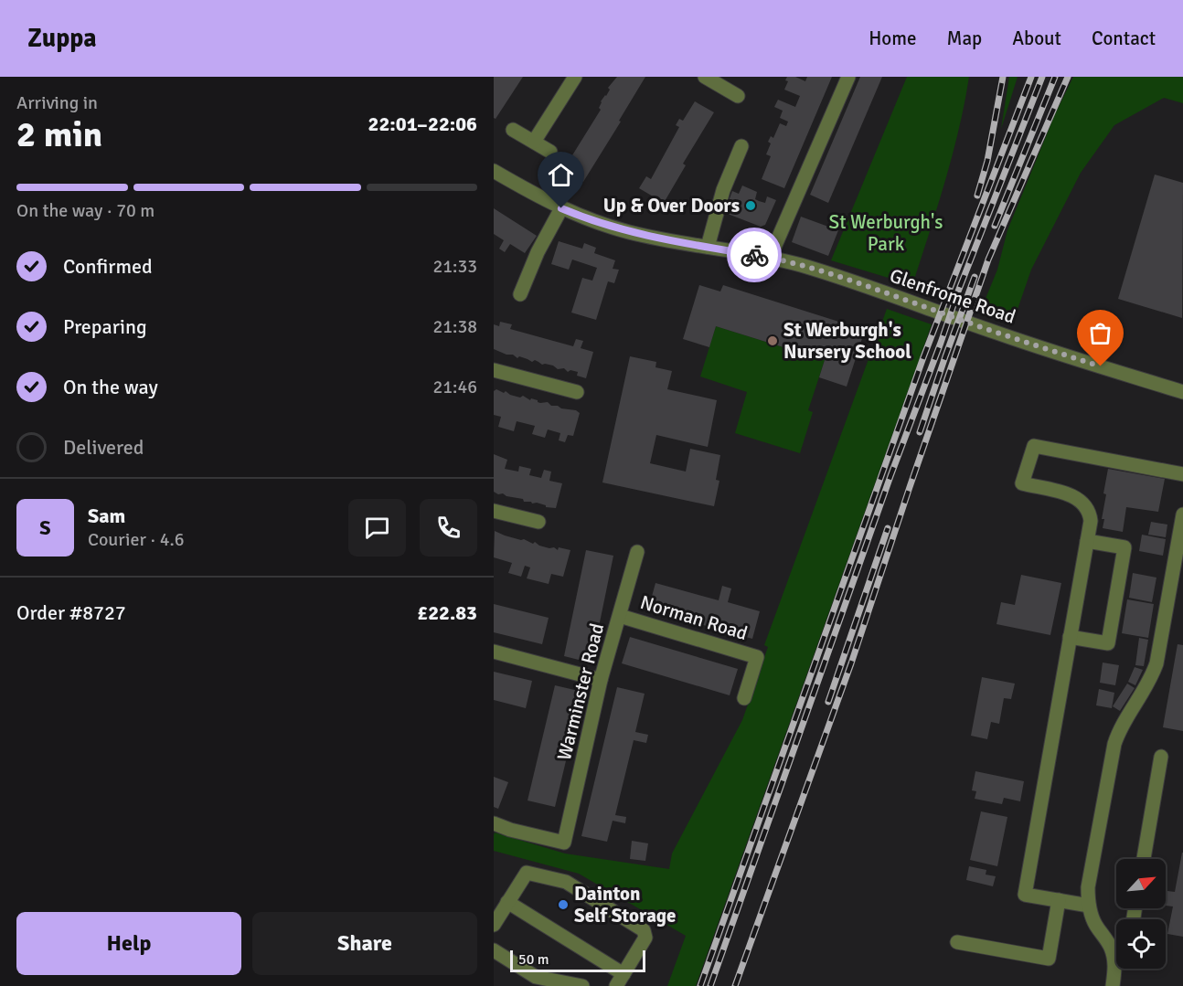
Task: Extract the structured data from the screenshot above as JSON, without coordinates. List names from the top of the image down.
{
  "streets": {
    "street": ["Glenfrome Road", "Norman Road", "Warminster Road"]
  },
  "crossings": [
    ["Norman Road", "Warminster Road"]
  ],
  "parks": ["St Werburgh's Park"],
  "places": ["Up & Over Doors", "St Werburgh's Nursery School", "Dainton Self Storage"],
  "scale_bar": "50 m",
  "north": "top right",
  "page": {
    "header": "Zuppa",
    "nav": [
      "Home",
      "Map",
      "About",
      "Contact"
    ],
    "heading": ["2 min", "Arriving in", "22:01–22:06"],
    "panel": [
      "Sam",
      "Courier · 4.6",
      "Order #8727",
      "£22.83"
    ],
    "bar": "On the way · 70 m",
    "list": [
      ["Confirmed", "21:33"],
      ["Preparing", "21:38"],
      ["On the way", "21:46"],
      "Delivered"
    ],
    "round": "S",
    "buttons": ["Help", "Share"],
    "scale": "50 m"
  }
}
